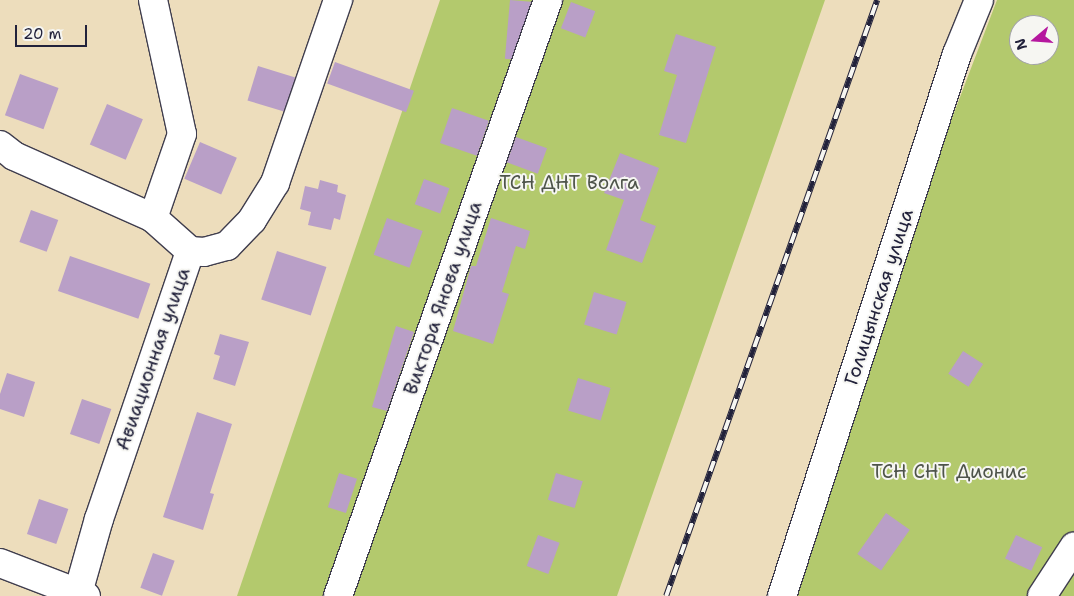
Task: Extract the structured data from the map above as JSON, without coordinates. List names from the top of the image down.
{
  "streets": {
    "street": ["Голицынская улица", "Виктора Янова улица", "Авиационная улица"]
  },
  "parks": ["ТСН ДНТ Волга", "ТСН СНТ Дионис"],
  "scale_bar": "20 m",
  "north": "left"
}
